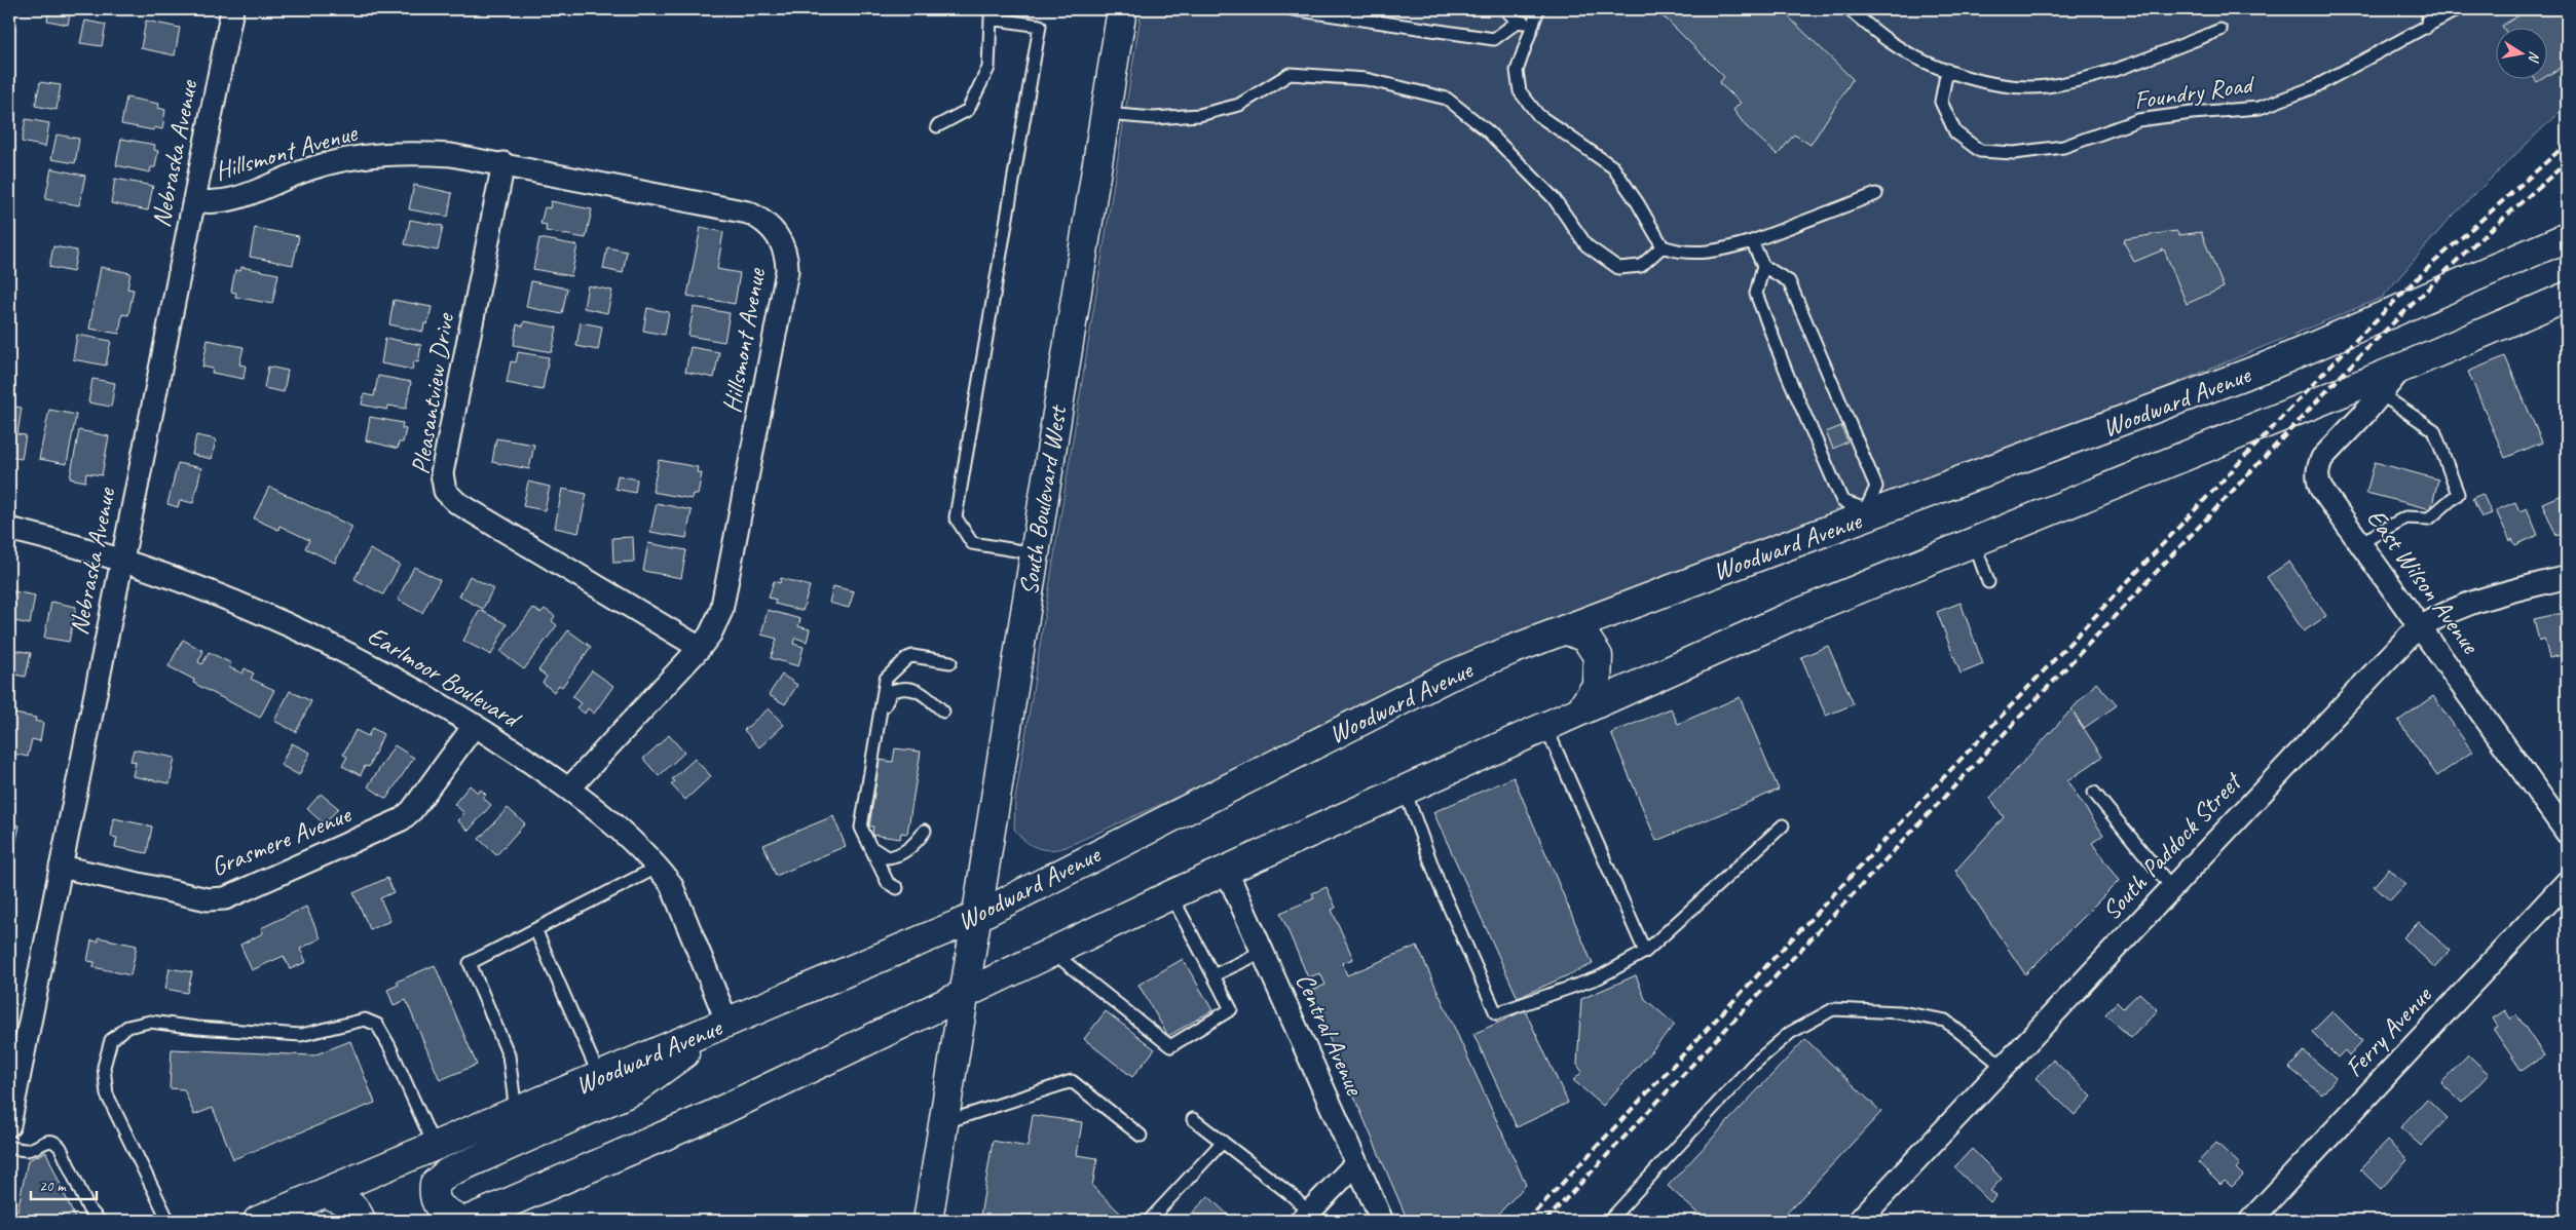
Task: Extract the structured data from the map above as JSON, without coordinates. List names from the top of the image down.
{
  "streets": {
    "main road": ["Woodward Avenue", "South Boulevard West"],
    "street": [
      "Hillsmont Avenue",
      "Nebraska Avenue",
      "Pleasantview Drive",
      "East Wilson Avenue",
      "Earlmoor Boulevard",
      "Grasmere Avenue",
      "South Paddock Street",
      "Ferry Avenue",
      "Central Avenue"
    ],
    "lane": ["Foundry Road"]
  },
  "crossings": [
    ["Hillsmont Avenue", "Nebraska Avenue"],
    ["Hillsmont Avenue", "Pleasantview Drive"],
    ["Hillsmont Avenue", "Earlmoor Boulevard"],
    ["Nebraska Avenue", "Earlmoor Boulevard"],
    ["Nebraska Avenue", "Grasmere Avenue"],
    ["Woodward Avenue", "South Boulevard West"],
    ["Woodward Avenue", "East Wilson Avenue"],
    ["Woodward Avenue", "Earlmoor Boulevard"],
    ["Woodward Avenue", "Central Avenue"],
    ["East Wilson Avenue", "South Paddock Street"],
    ["Earlmoor Boulevard", "Grasmere Avenue"]
  ],
  "scale_bar": "20 m",
  "north": "right"
}
